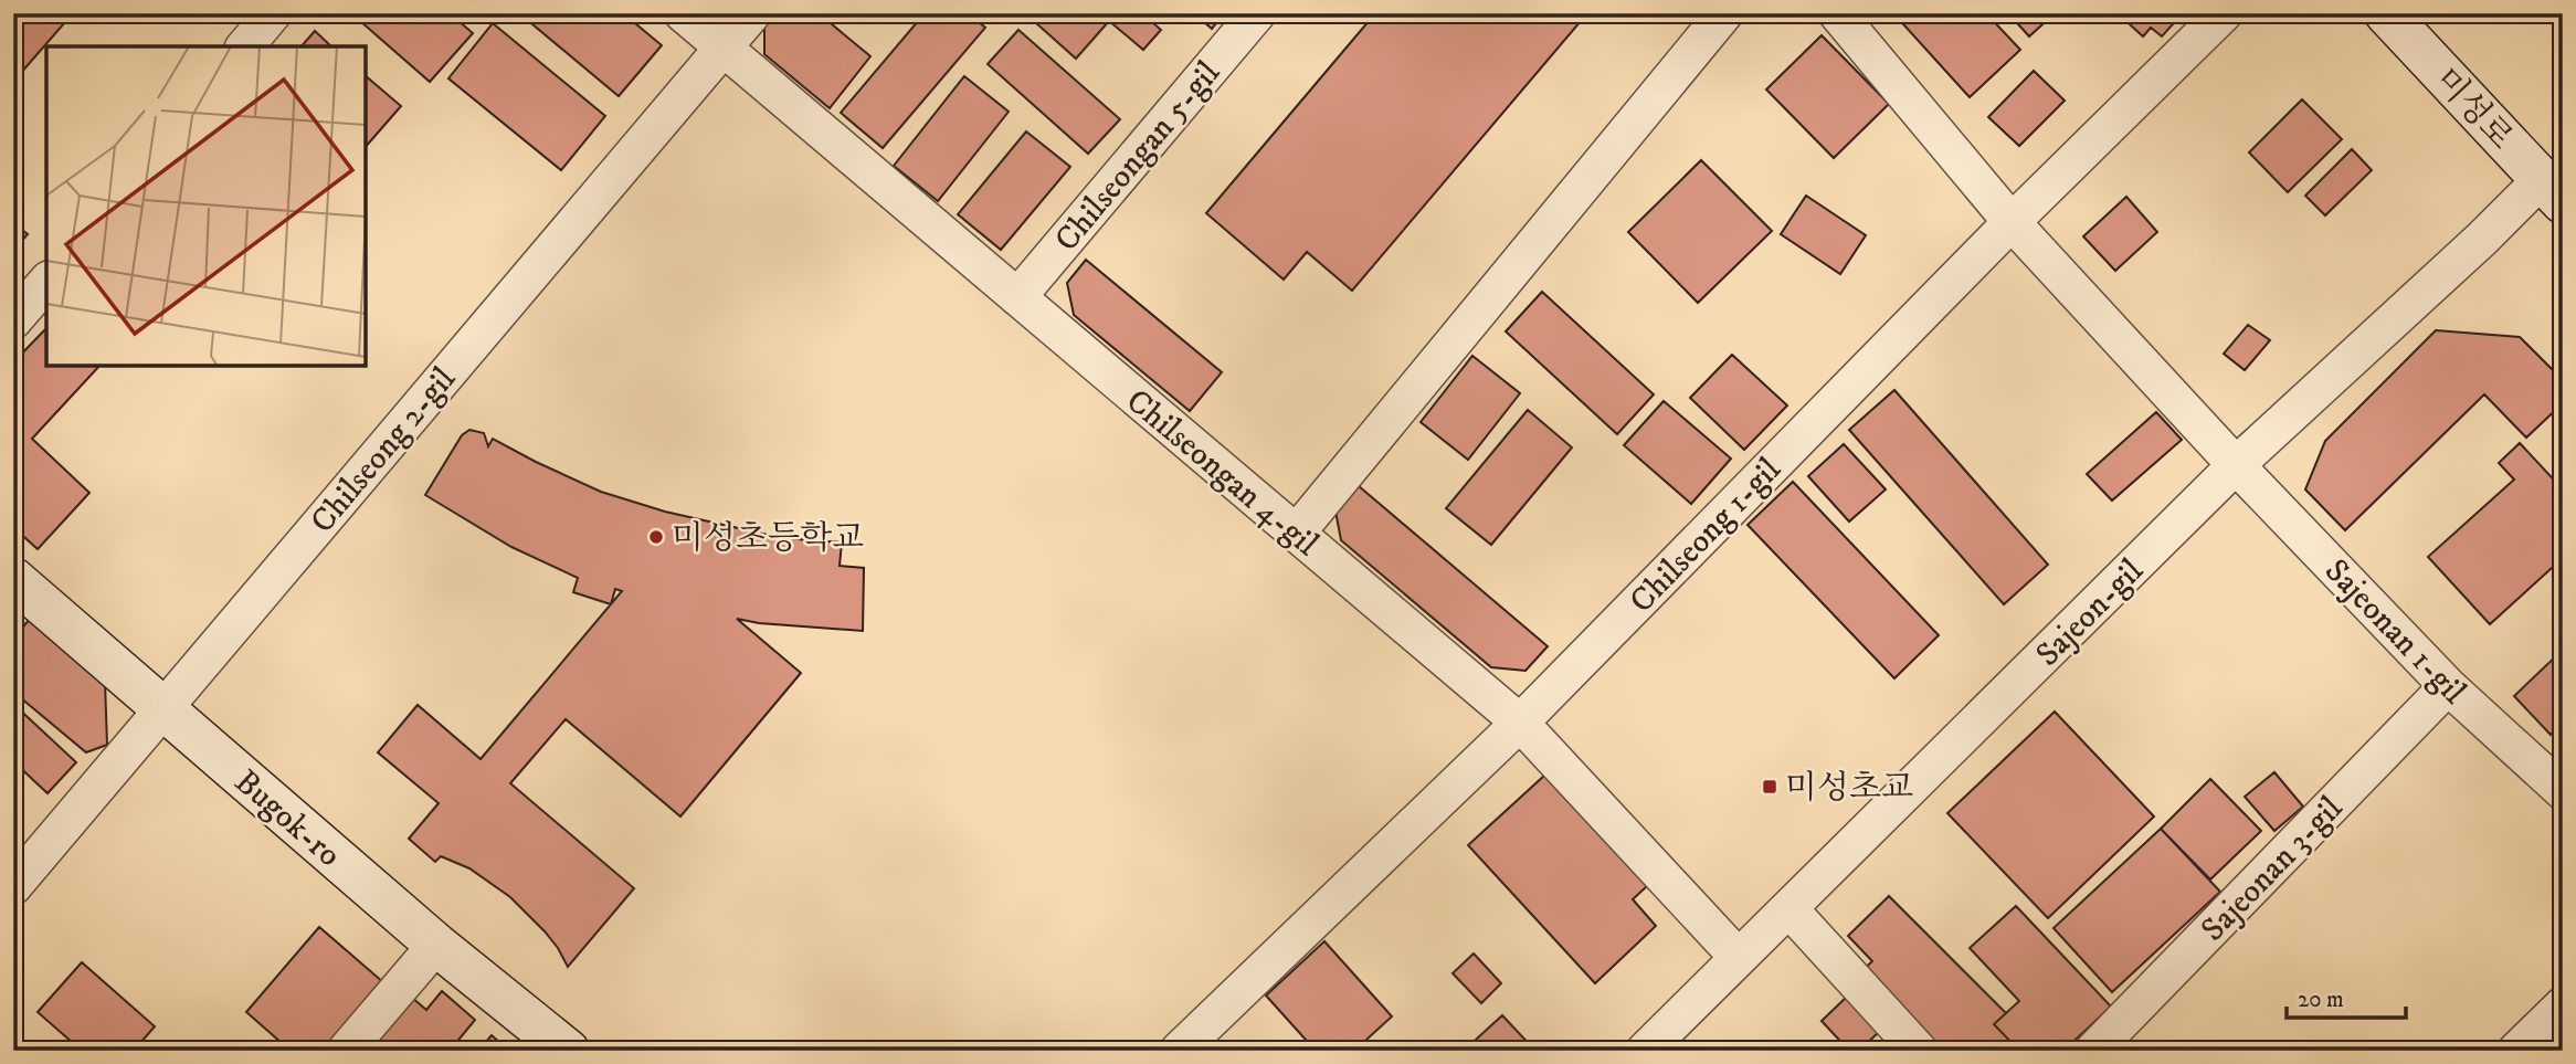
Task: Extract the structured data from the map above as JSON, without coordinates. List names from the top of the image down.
{
  "streets": {
    "street": [
      "미성로",
      "Chilseongan 5-gil",
      "Chilseong 2-gil",
      "Chilseongan 4-gil",
      "Chilseong 1-gil",
      "Sajeon-gil",
      "Sajeonan 1-gil",
      "Bugok-ro",
      "Sajeonan 3-gil"
    ]
  },
  "crossings": [
    ["미성로", "Sajeon-gil"],
    ["Chilseongan 5-gil", "Chilseongan 4-gil"],
    ["Chilseong 2-gil", "Chilseongan 4-gil"],
    ["Chilseong 2-gil", "Bugok-ro"],
    ["Chilseongan 4-gil", "Chilseong 1-gil"],
    ["Chilseongan 4-gil", "Sajeon-gil"],
    ["Chilseong 1-gil", "Sajeonan 1-gil"],
    ["Sajeon-gil", "Sajeonan 1-gil"],
    ["Sajeonan 1-gil", "Sajeonan 3-gil"]
  ],
  "places": {
    "other": ["미성초등학교"],
    "transit": ["미성초교"]
  },
  "scale_bar": "20 m"
}
